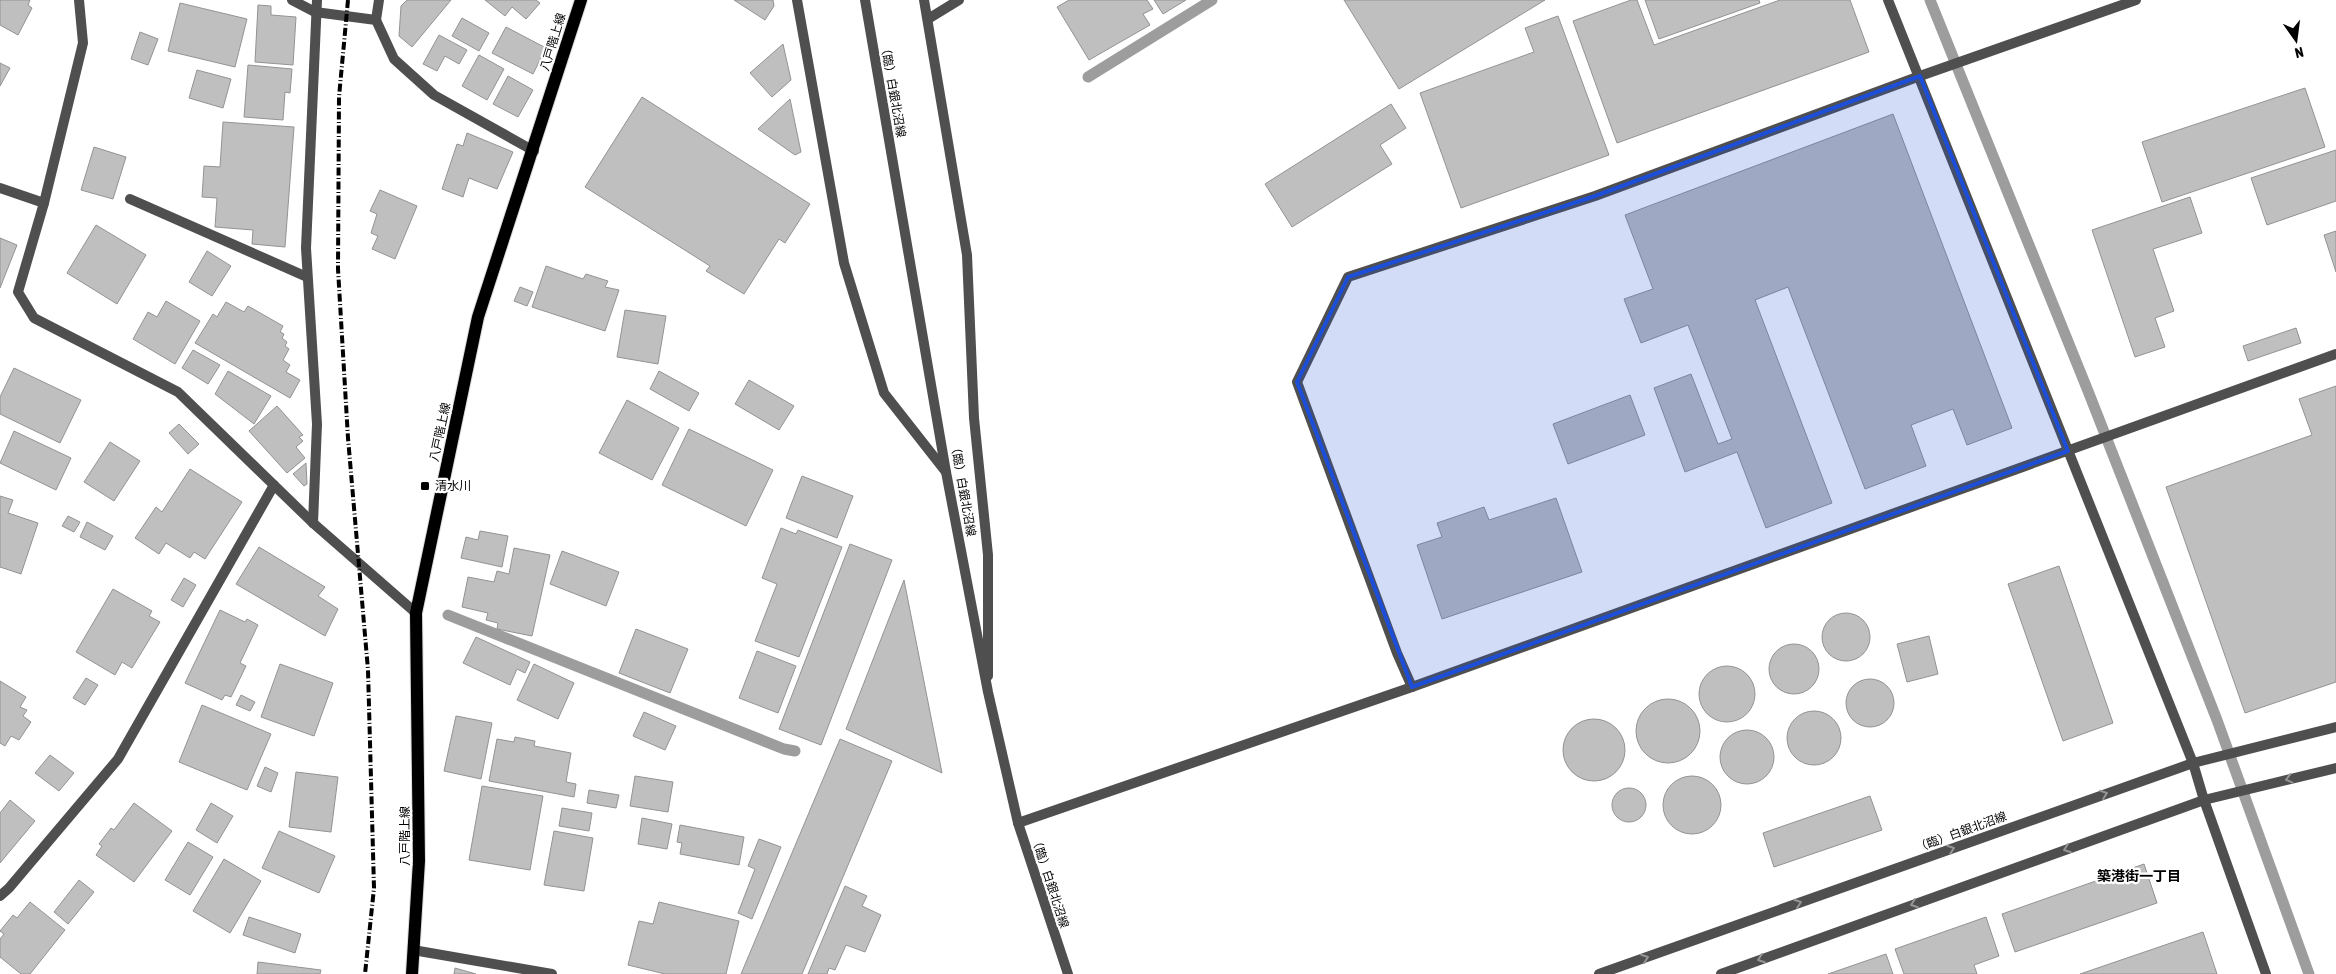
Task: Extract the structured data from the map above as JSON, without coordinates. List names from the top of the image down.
{
  "streets": {
    "main road": ["八戸階上線"],
    "street": ["（臨）白銀北沼線"]
  },
  "districts": ["築港街一丁目"],
  "places": {
    "transit": ["清水川"]
  },
  "north": "bottom"
}
